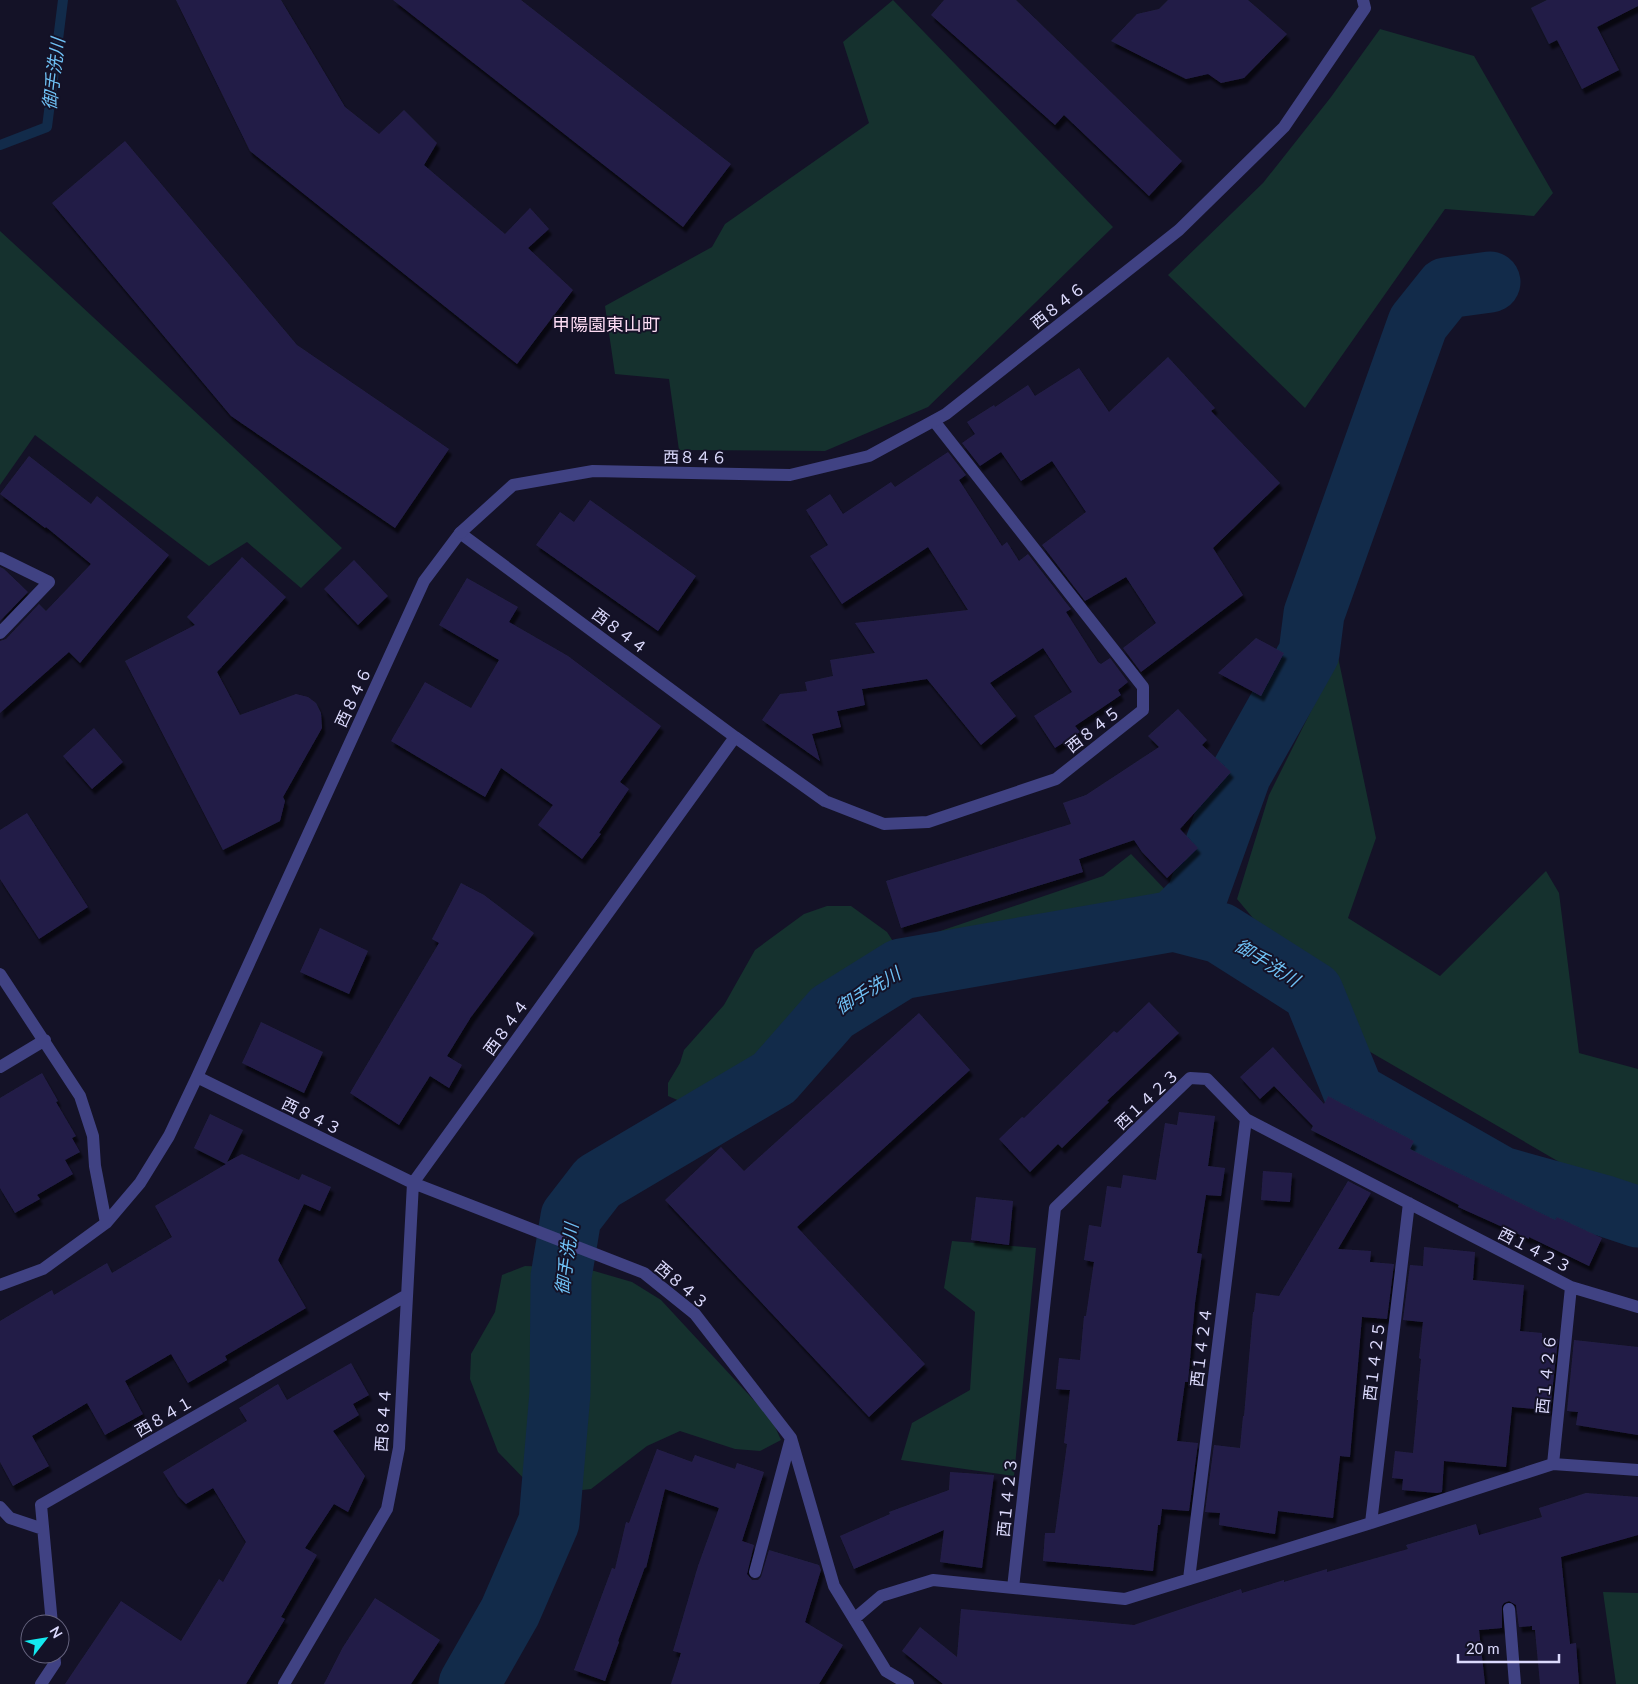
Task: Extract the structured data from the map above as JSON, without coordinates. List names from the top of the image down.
{
  "streets": {
    "street": [
      "西８４６",
      "西８４４",
      "西８４５",
      "西１４２３",
      "西８４３",
      "西１４２４",
      "西１４２５",
      "西１４２６",
      "西８４１"
    ]
  },
  "crossings": [
    ["西８４６", "西８４４"],
    ["西８４６", "西８４５"],
    ["西８４６", "西８４３"],
    ["西８４４", "西８４５"],
    ["西８４４", "西８４３"],
    ["西８４４", "西８４１"],
    ["西１４２３", "西１４２４"],
    ["西１４２３", "西１４２５"],
    ["西１４２３", "西１４２６"]
  ],
  "districts": ["甲陽園東山町"],
  "water": ["御手洗川"],
  "scale_bar": "20 m",
  "north": "top right"
}
